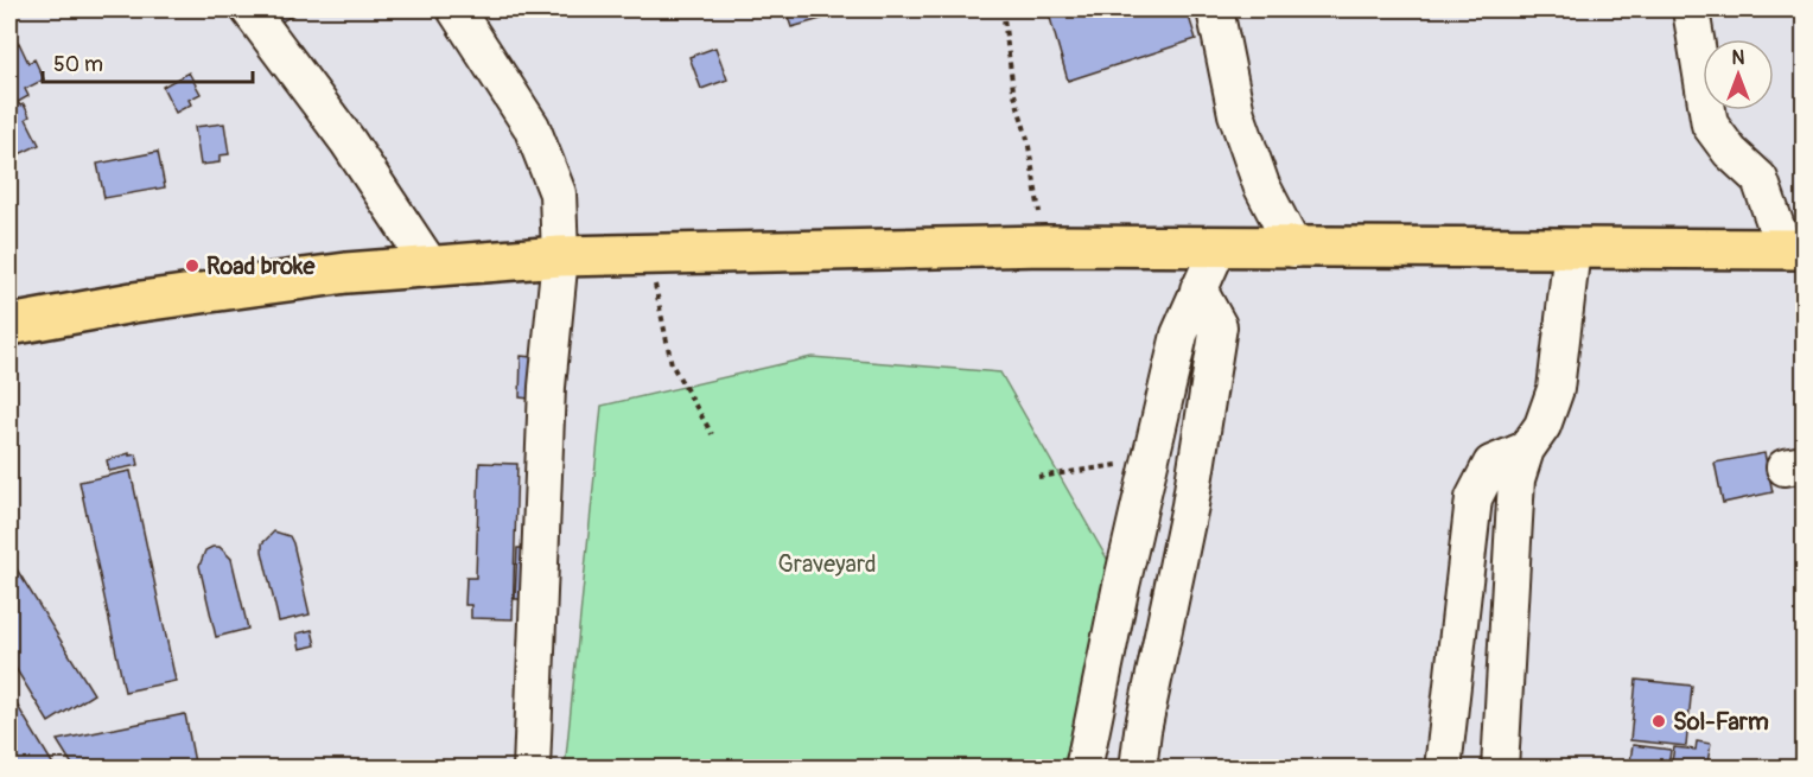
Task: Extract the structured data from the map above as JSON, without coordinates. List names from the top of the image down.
{
  "parks": ["Graveyard"],
  "places": ["Road broke", "Sol-Farm"],
  "scale_bar": "50 m",
  "north": "top"
}
